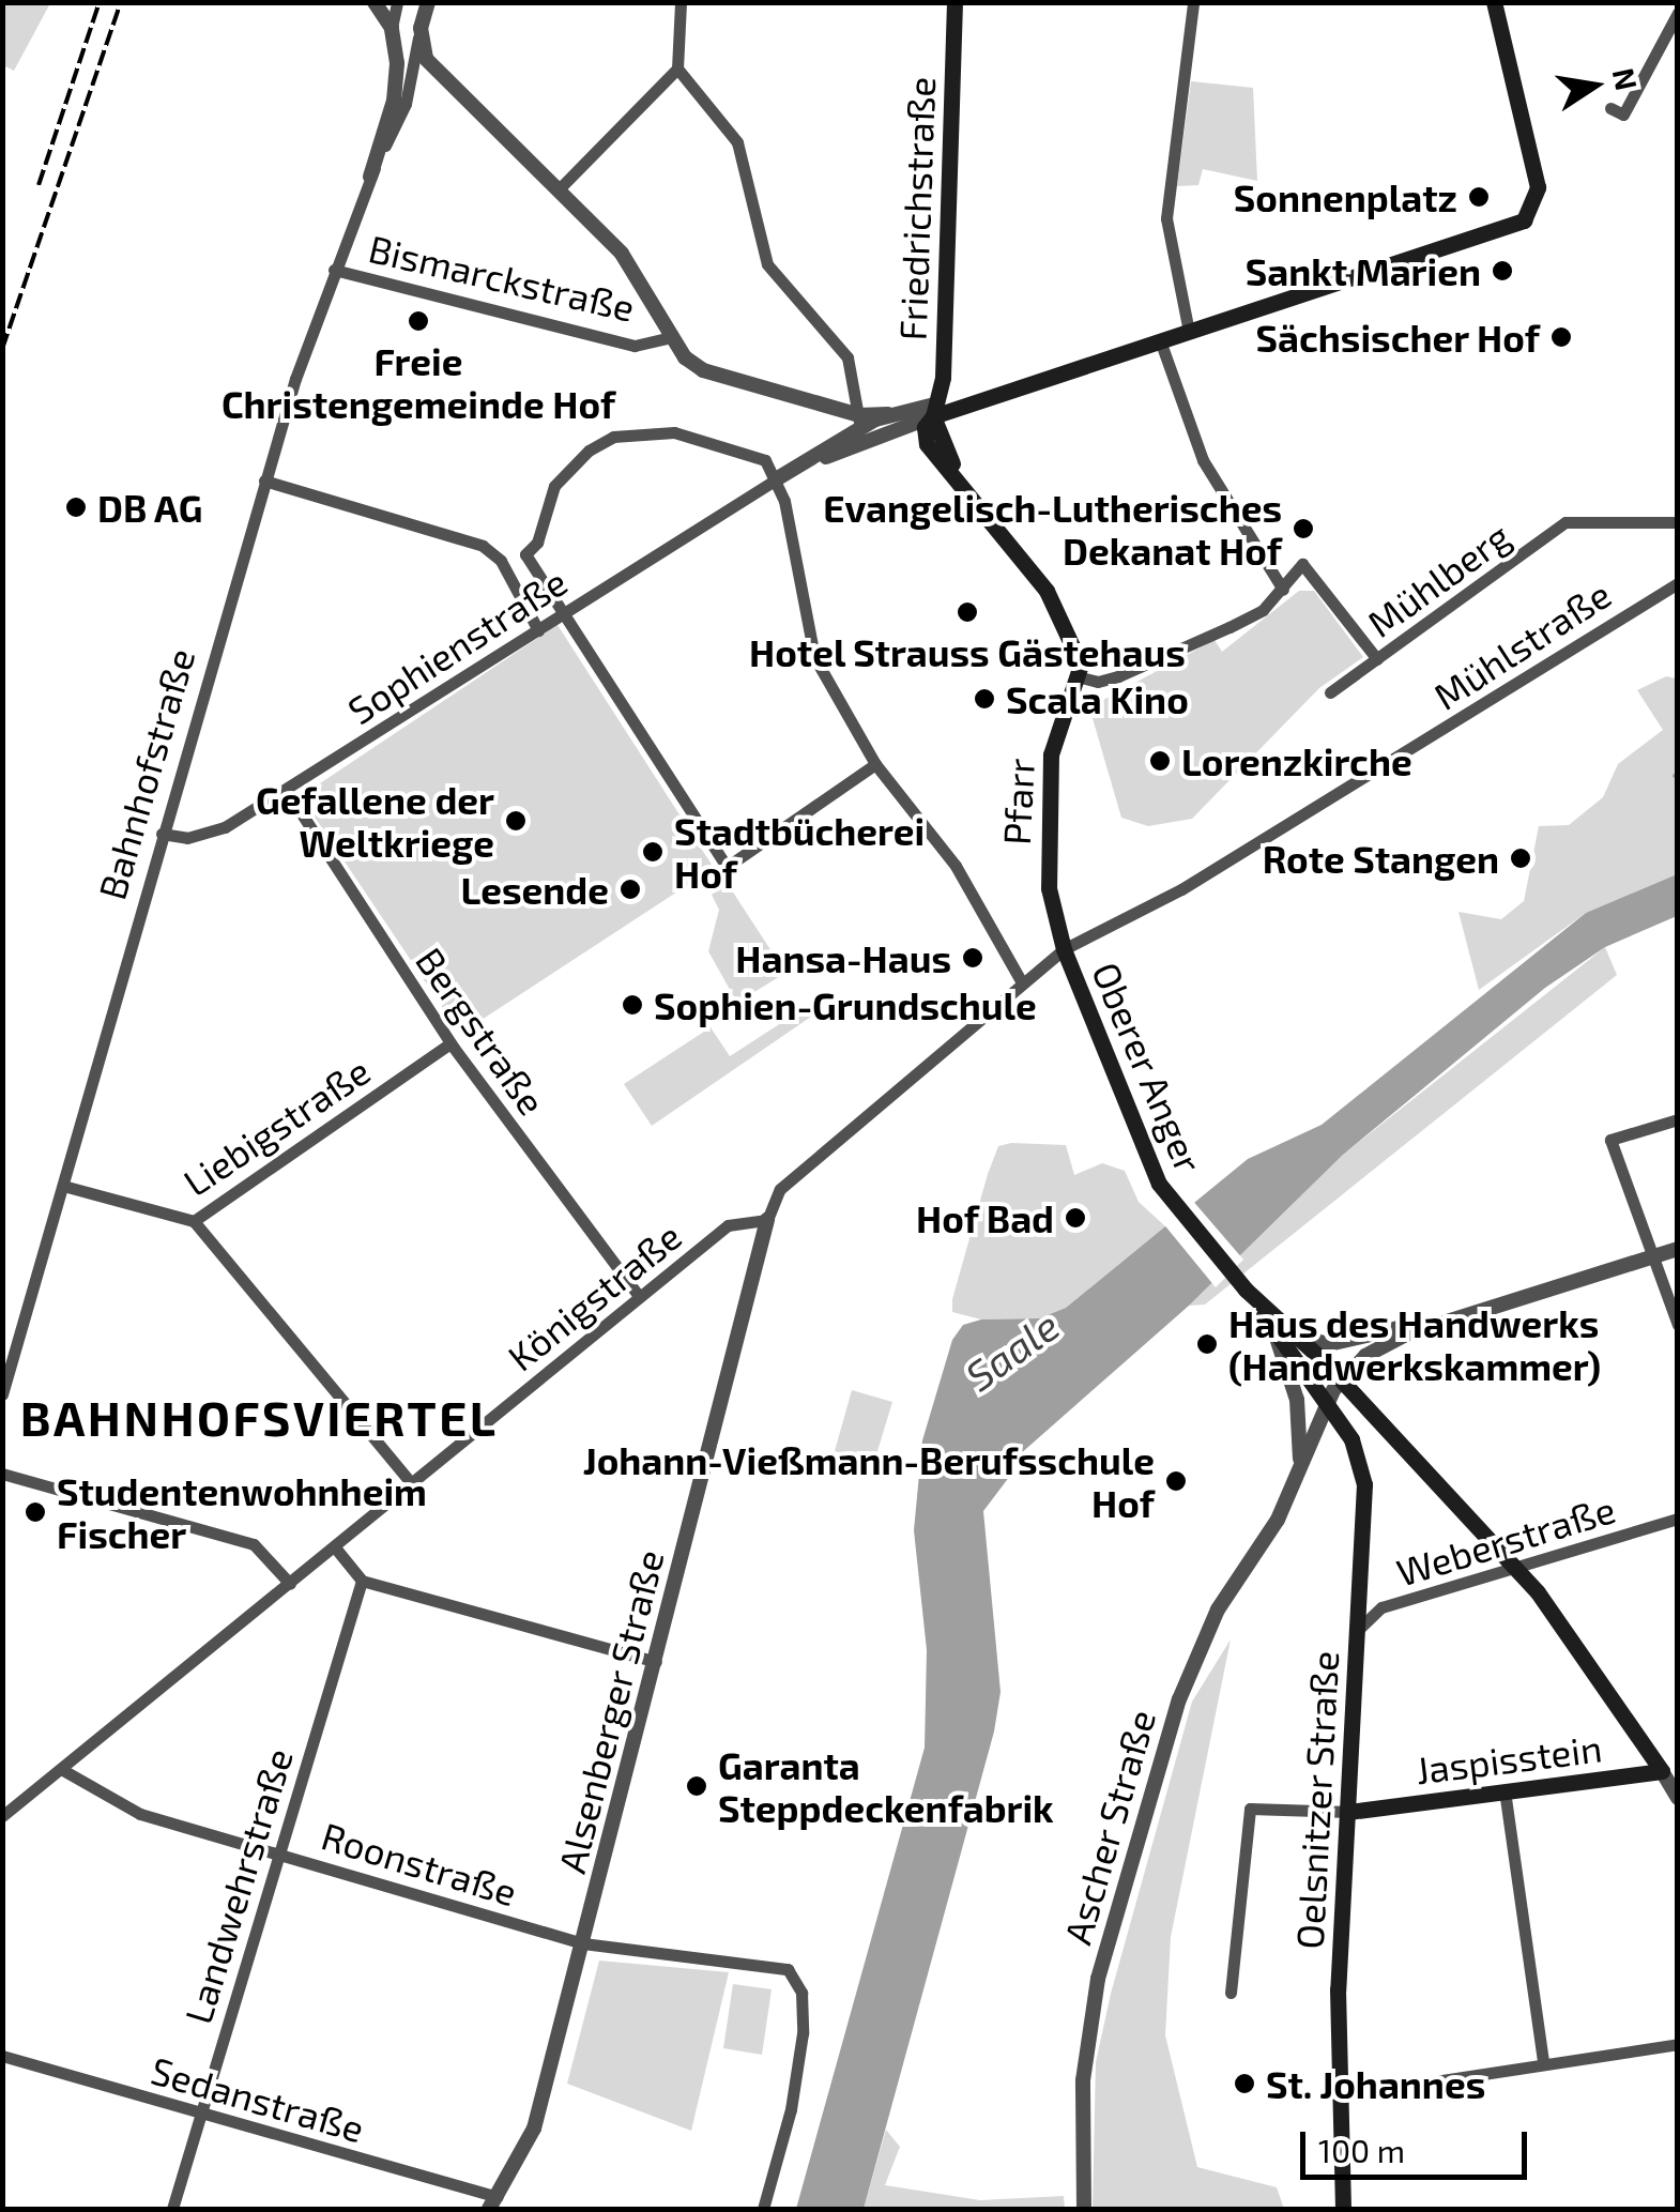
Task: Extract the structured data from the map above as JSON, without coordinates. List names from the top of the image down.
{
  "streets": {
    "main road": [
      "Friedrichstraße",
      "Sophienstraße",
      "Pfarr",
      "Oberer Anger",
      "Jaspisstein",
      "Oelsnitzer Straße"
    ],
    "street": [
      "Bismarckstraße",
      "Mühlberg",
      "Mühlstraße",
      "Bahnhofstraße",
      "Bergstraße",
      "Liebigstraße",
      "Königstraße",
      "Weberstraße",
      "Alsenberger Straße",
      "Ascher Straße",
      "Roonstraße",
      "Landwehrstraße",
      "Sedanstraße"
    ]
  },
  "crossings": [
    ["Friedrichstraße", "Sophienstraße"],
    ["Bismarckstraße", "Sophienstraße"],
    ["Bismarckstraße", "Bahnhofstraße"],
    ["Mühlstraße", "Pfarr"],
    ["Mühlstraße", "Oberer Anger"],
    ["Sophienstraße", "Bahnhofstraße"],
    ["Sophienstraße", "Bergstraße"],
    ["Bahnhofstraße", "Liebigstraße"],
    ["Pfarr", "Oberer Anger"],
    ["Bergstraße", "Liebigstraße"],
    ["Bergstraße", "Königstraße"],
    ["Oberer Anger", "Oelsnitzer Straße"],
    ["Königstraße", "Alsenberger Straße"],
    ["Königstraße", "Roonstraße"],
    ["Weberstraße", "Oelsnitzer Straße"],
    ["Alsenberger Straße", "Roonstraße"],
    ["Alsenberger Straße", "Sedanstraße"],
    ["Jaspisstein", "Oelsnitzer Straße"],
    ["Oelsnitzer Straße", "Ascher Straße"],
    ["Roonstraße", "Landwehrstraße"],
    ["Landwehrstraße", "Sedanstraße"]
  ],
  "districts": ["BAHNHOFSVIERTEL"],
  "water": ["Saale"],
  "places": [
    "Sonnenplatz",
    "Sankt Marien",
    "Freie Christengemeinde Hof",
    "Sächsischer Hof",
    "DB AG",
    "Evangelisch-Lutherisches Dekanat Hof",
    "Hotel Strauss Gästehaus",
    "Scala Kino",
    "Lorenzkirche",
    "Gefallene der Weltkriege",
    "Stadtbücherei Hof",
    "Rote Stangen",
    "Lesende",
    "Hansa-Haus",
    "Sophien-Grundschule",
    "Hof Bad",
    "Haus des Handwerks (Handwerkskammer)",
    "Johann-Vießmann-Berufsschule Hof",
    "Studentenwohnheim Fischer",
    "Garanta Steppdeckenfabrik",
    "St. Johannes"
  ],
  "scale_bar": "100 m",
  "north": "right"
}
